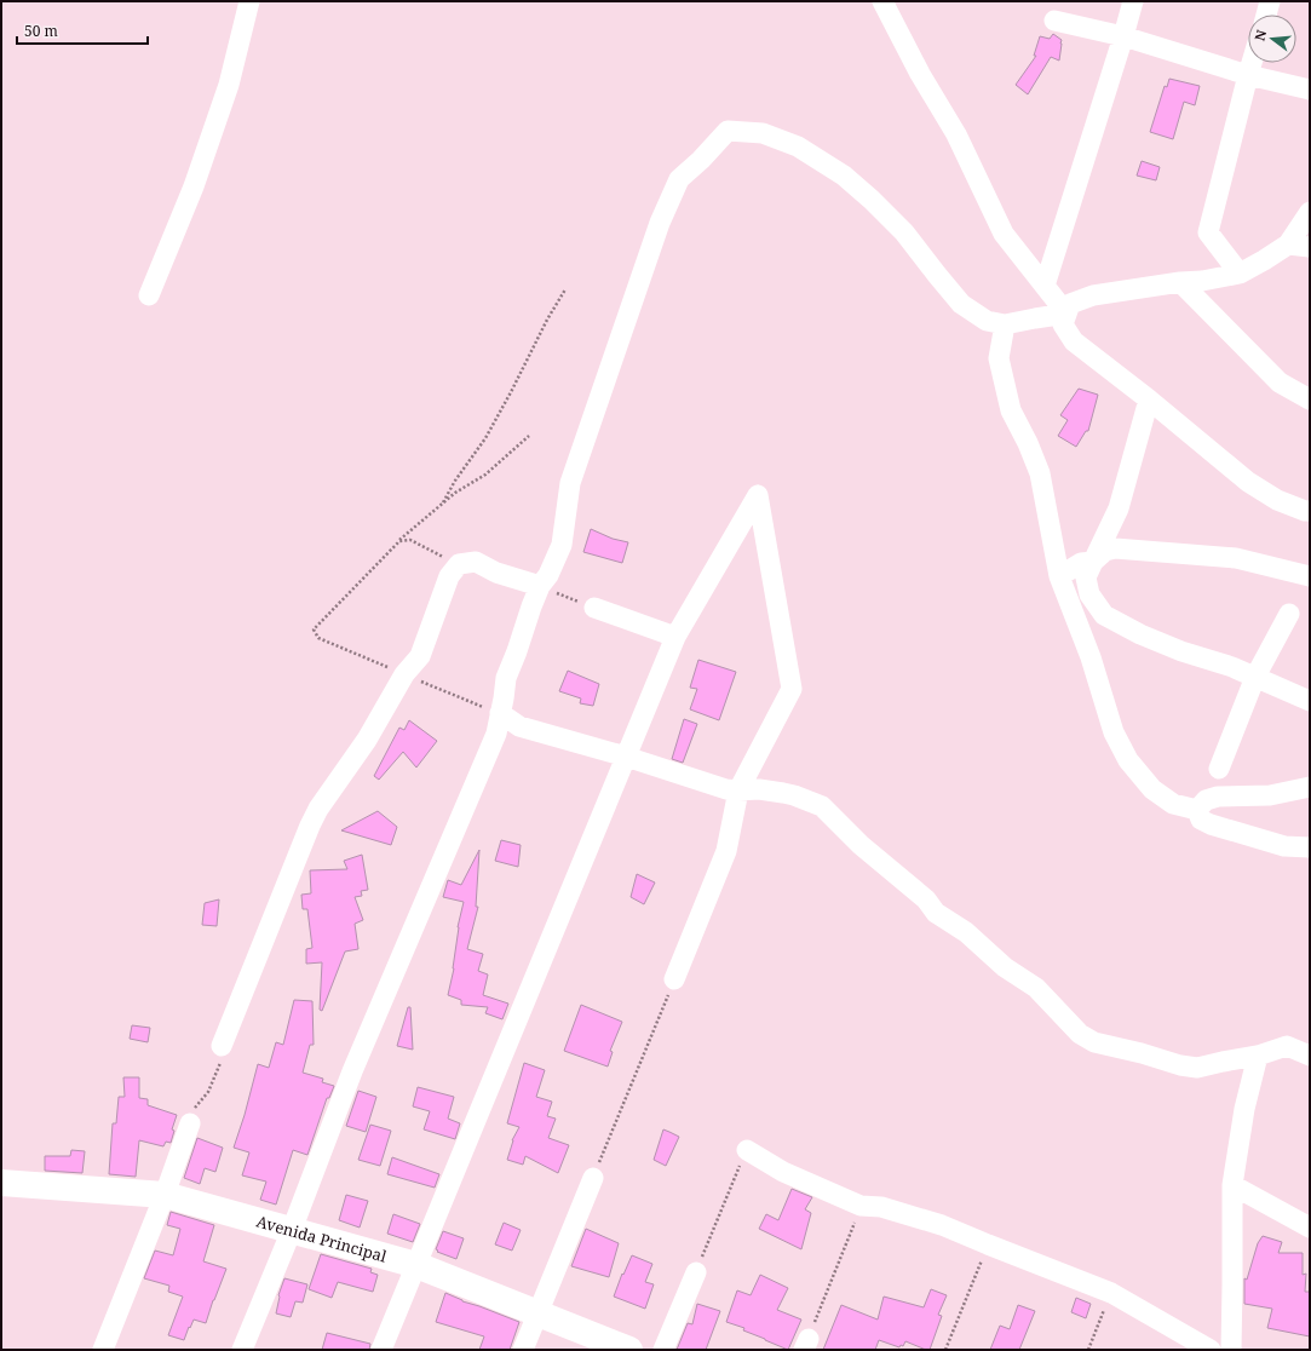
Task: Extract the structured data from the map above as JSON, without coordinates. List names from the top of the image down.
{
  "streets": {
    "street": ["Avenida Principal"]
  },
  "scale_bar": "50 m",
  "north": "left"
}
